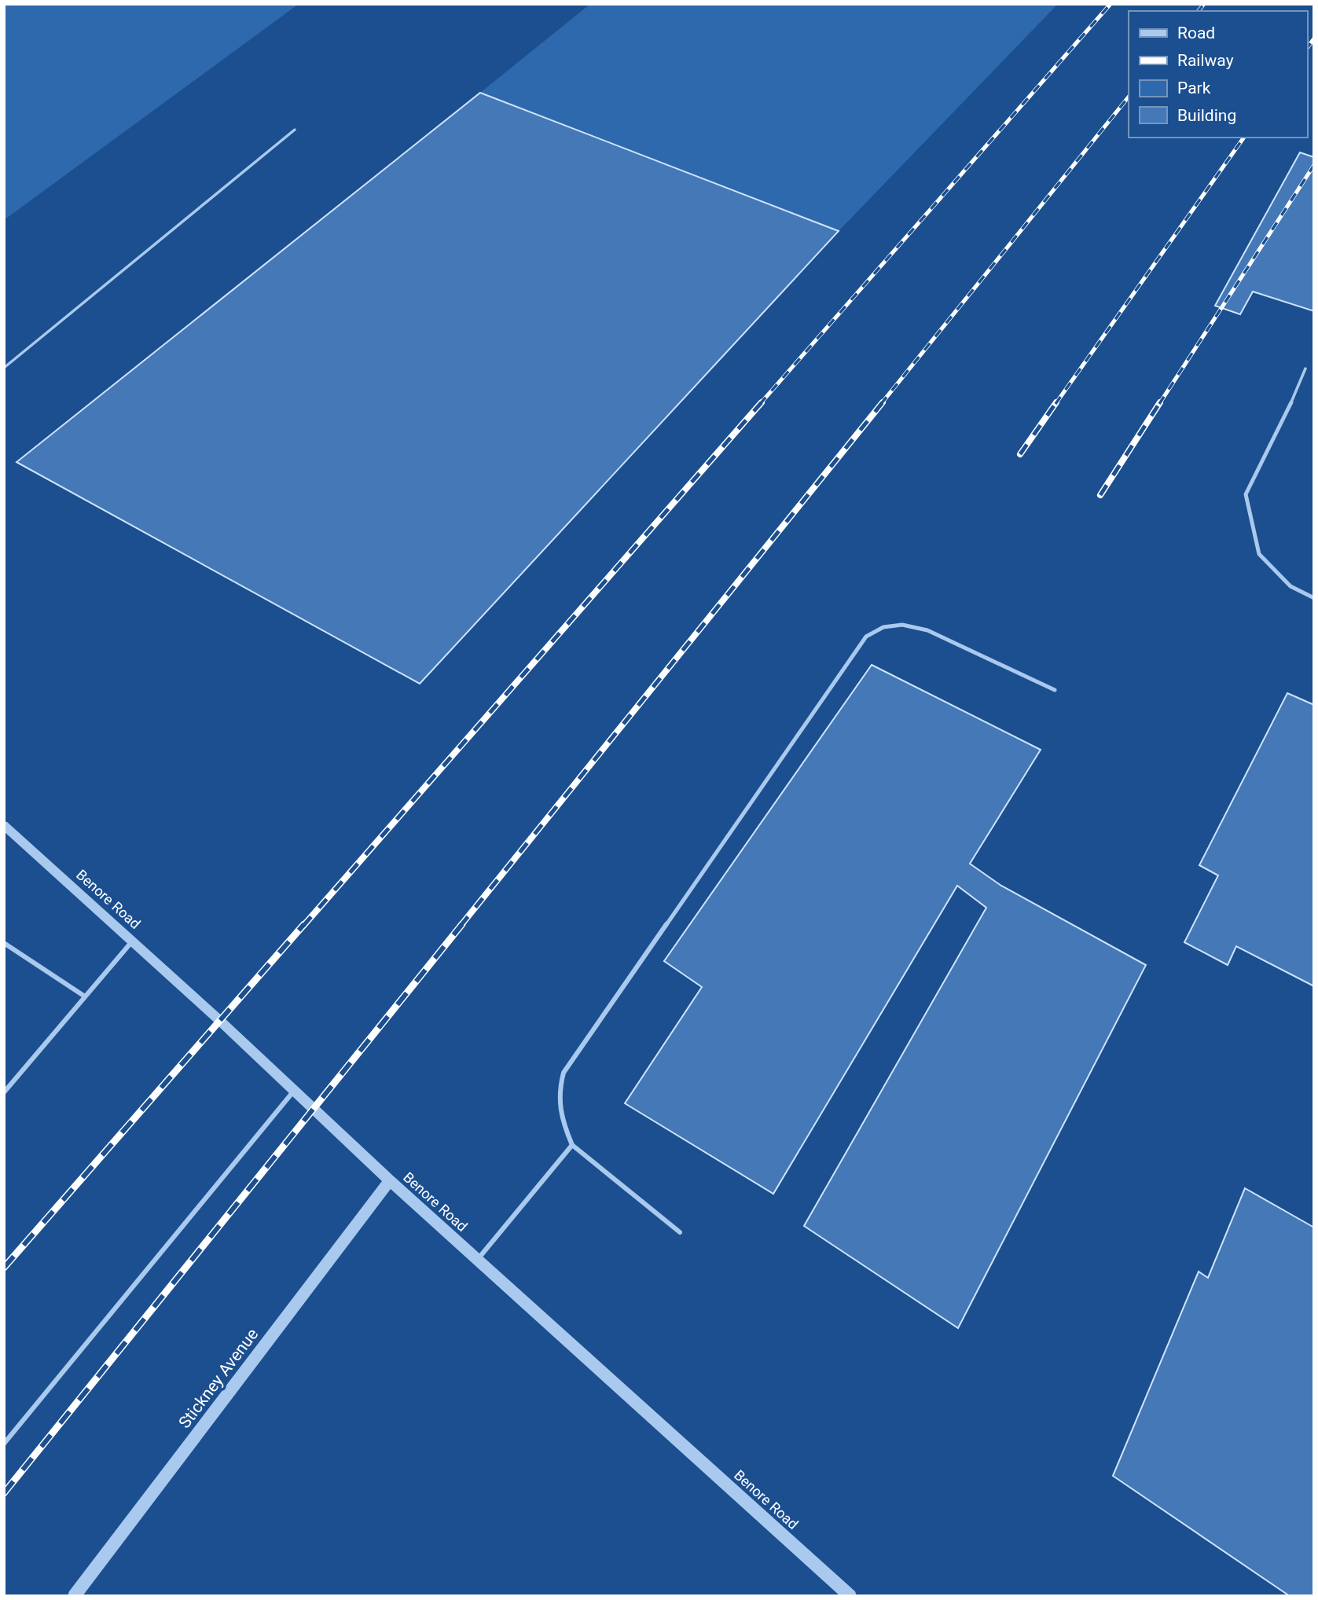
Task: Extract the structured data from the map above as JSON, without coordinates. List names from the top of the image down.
{
  "streets": {
    "street": ["Benore Road", "Stickney Avenue"]
  },
  "crossings": [
    ["Benore Road", "Stickney Avenue"]
  ],
  "legend": [
    "Road",
    "Railway",
    "Park",
    "Building"
  ]
}
